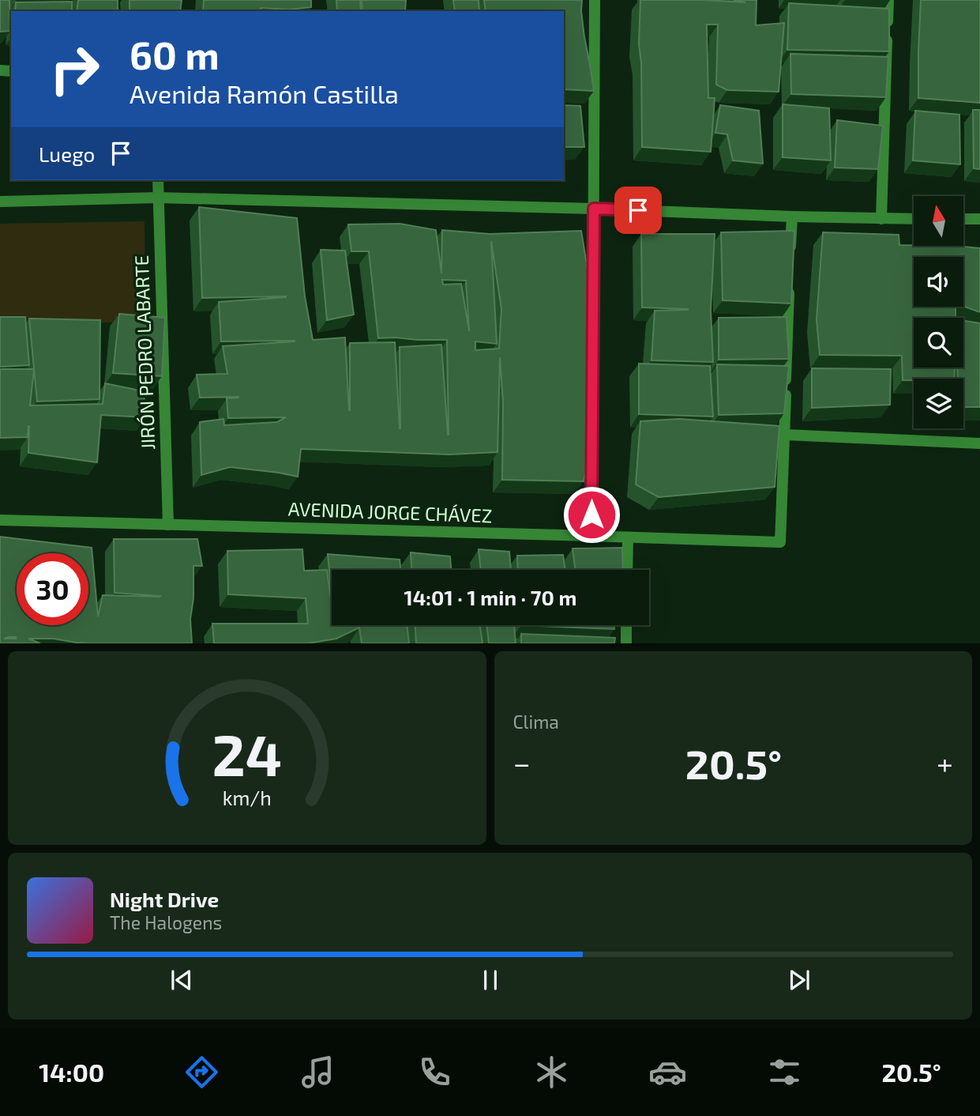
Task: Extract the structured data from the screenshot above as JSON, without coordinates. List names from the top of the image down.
{
  "streets": {
    "street": ["JIRÓN PEDRO LABARTE", "AVENIDA JORGE CHÁVEZ"]
  },
  "crossings": [
    ["JIRÓN PEDRO LABARTE", "AVENIDA JORGE CHÁVEZ"]
  ],
  "north": "top",
  "page": {
    "turn": ["60 m", "Avenida Ramón Castilla"],
    "then": "Luego",
    "limit": "30",
    "trip": "14:01 · 1 min · 70 m",
    "tile": "Clima",
    "heat": ["−", "20.5°", "+"],
    "song": ["Night Drive", "The Halogens"],
    "tabs": ["14:00", "20.5°"],
    "gauge": ["24", "km/h"]
  }
}
